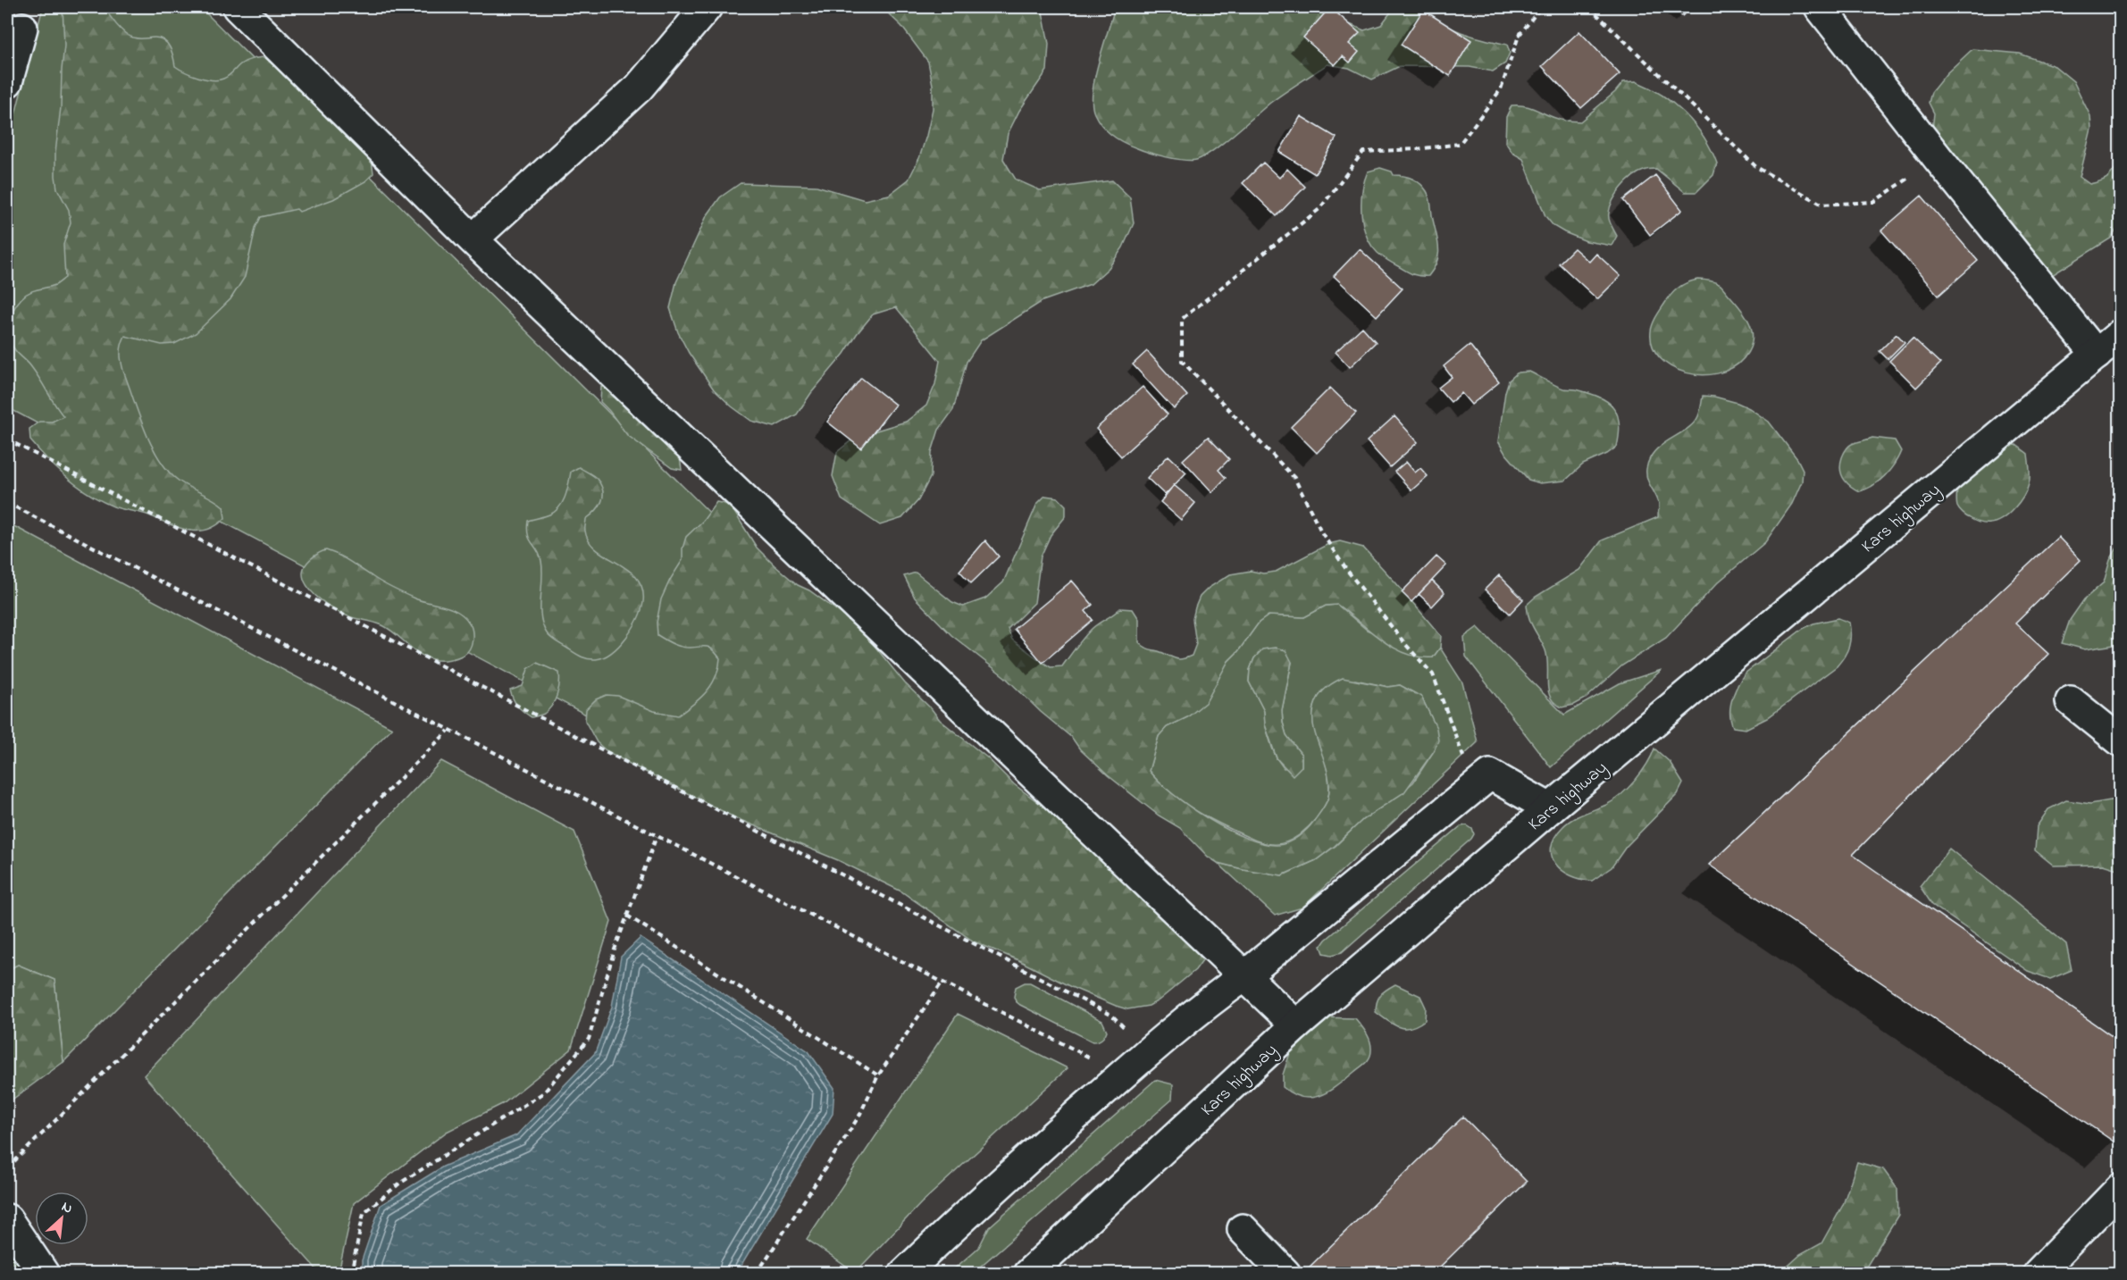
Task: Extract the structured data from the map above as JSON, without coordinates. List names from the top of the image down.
{
  "streets": {
    "street": ["Kars highway"]
  },
  "north": "top right"
}
